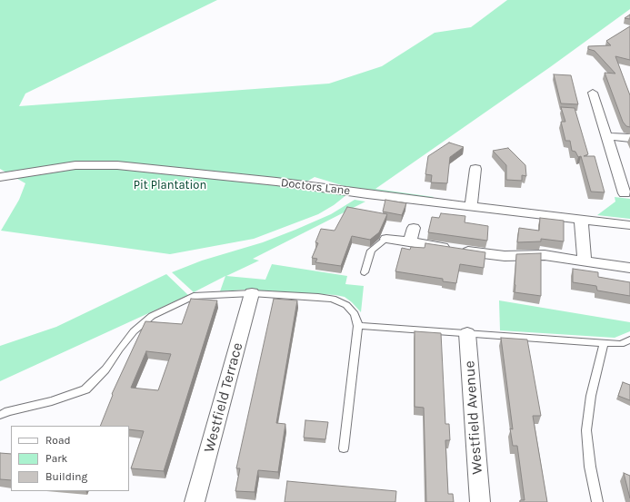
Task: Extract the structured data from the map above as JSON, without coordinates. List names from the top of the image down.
{
  "streets": {
    "street": ["Doctors Lane", "Westfield Terrace", "Westfield Avenue"]
  },
  "parks": ["Pit Plantation"],
  "legend": ["Road", "Park", "Building"]
}
